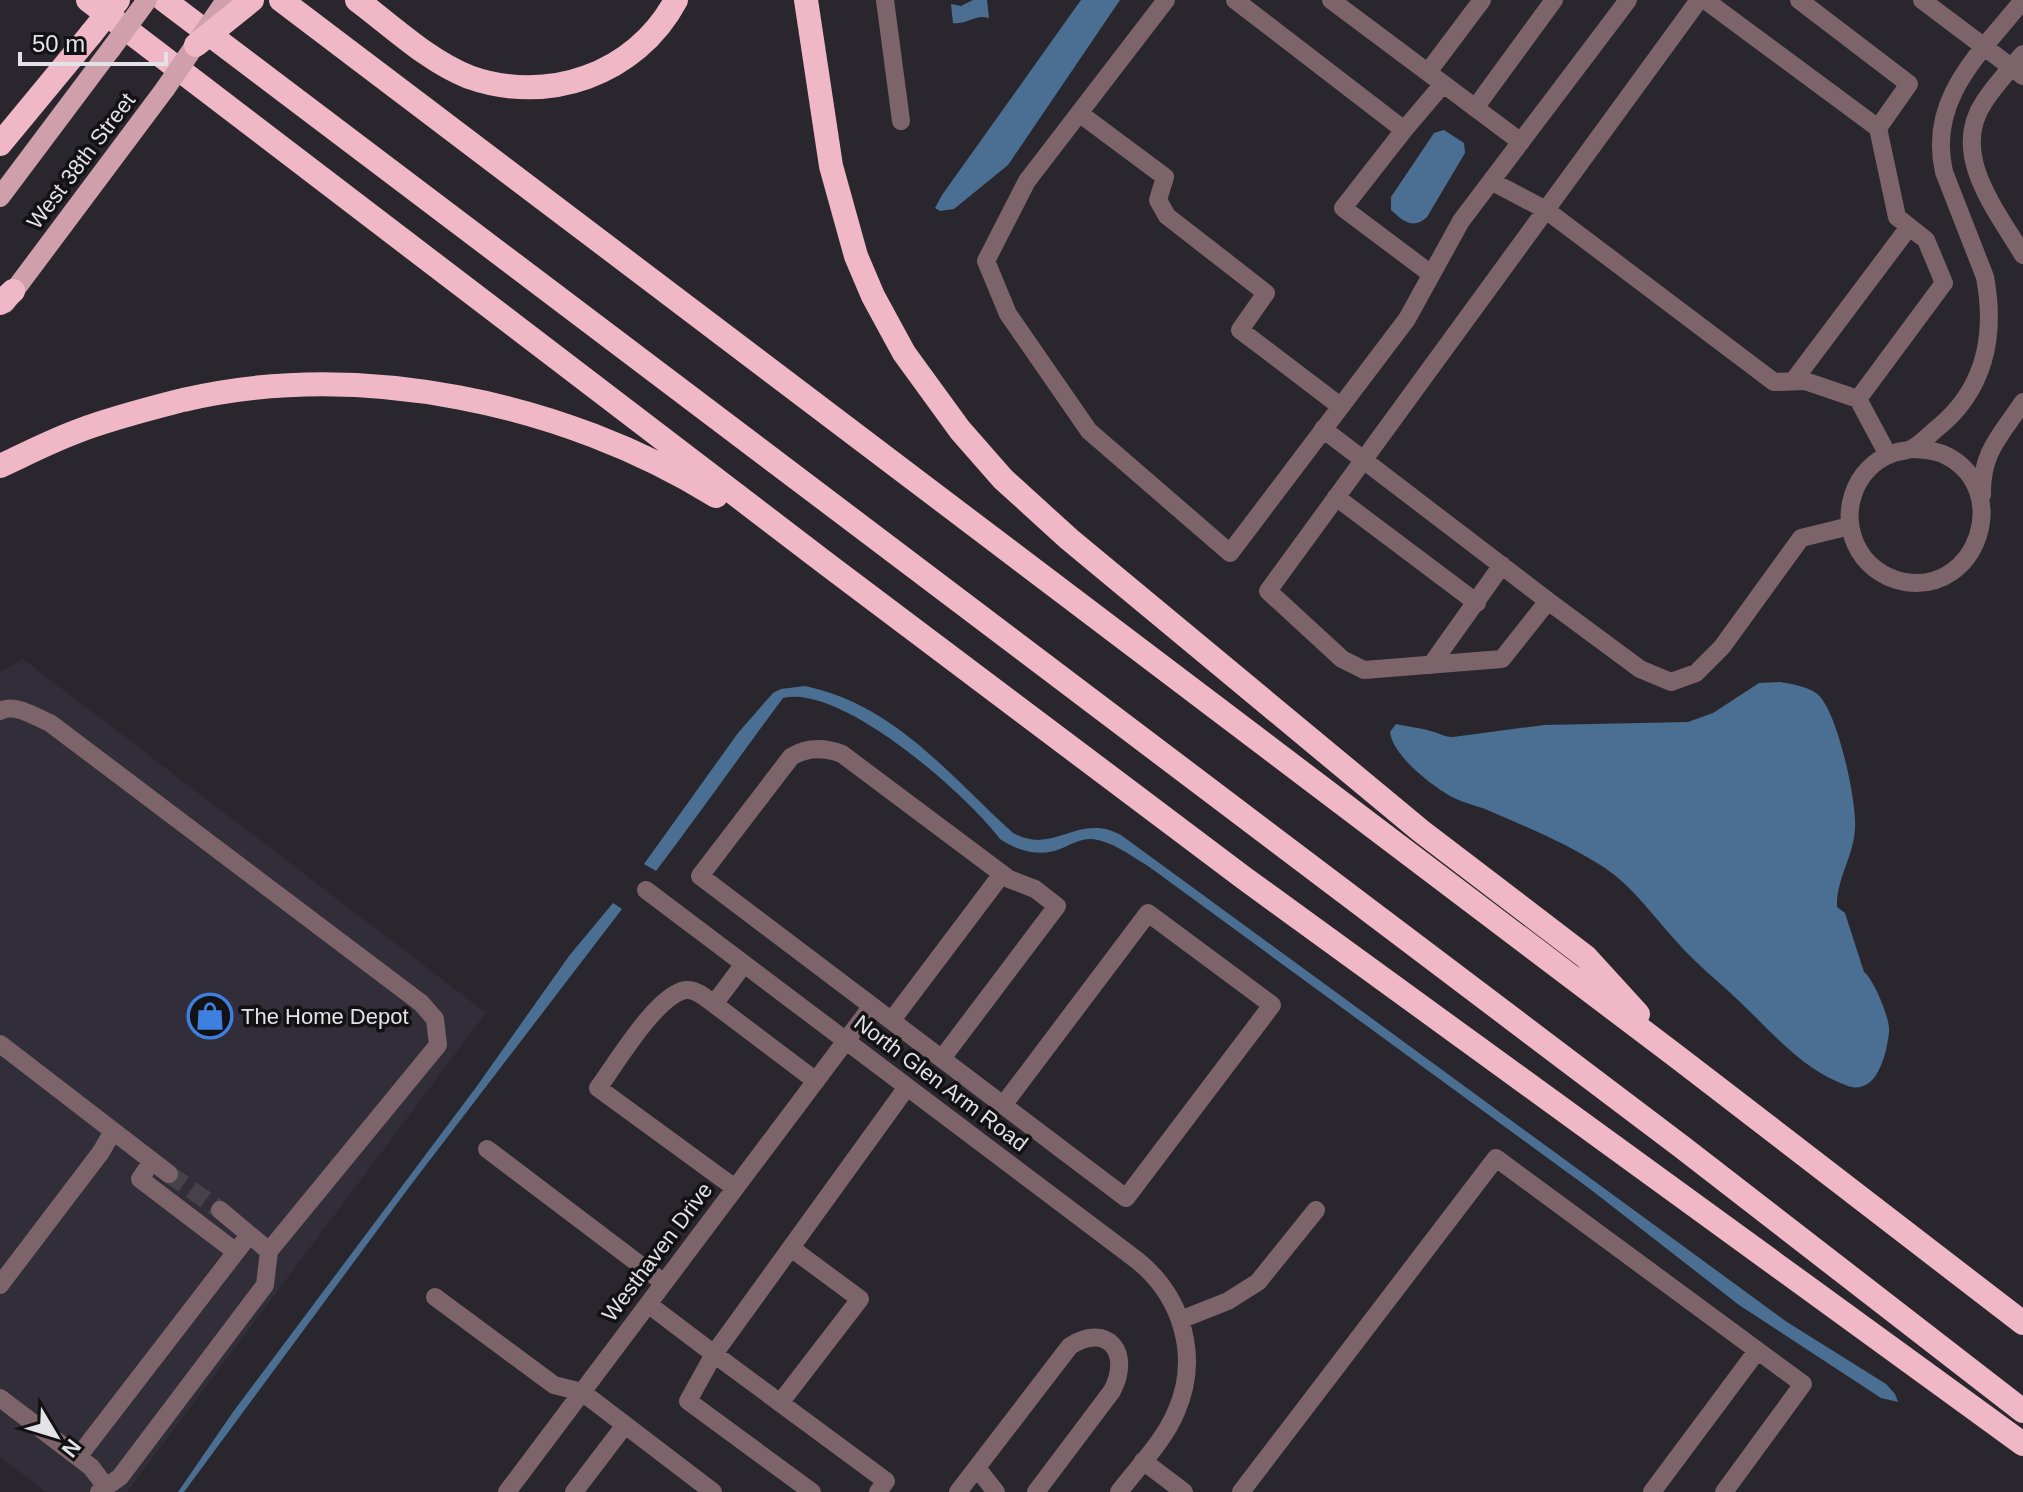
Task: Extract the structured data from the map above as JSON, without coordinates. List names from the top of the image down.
{
  "streets": {
    "main road": ["West 38th Street"],
    "street": ["North Glen Arm Road", "Westhaven Drive"]
  },
  "crossings": [
    ["North Glen Arm Road", "Westhaven Drive"]
  ],
  "places": {
    "shop": ["The Home Depot"]
  },
  "scale_bar": "50 m",
  "north": "bottom right"
}
